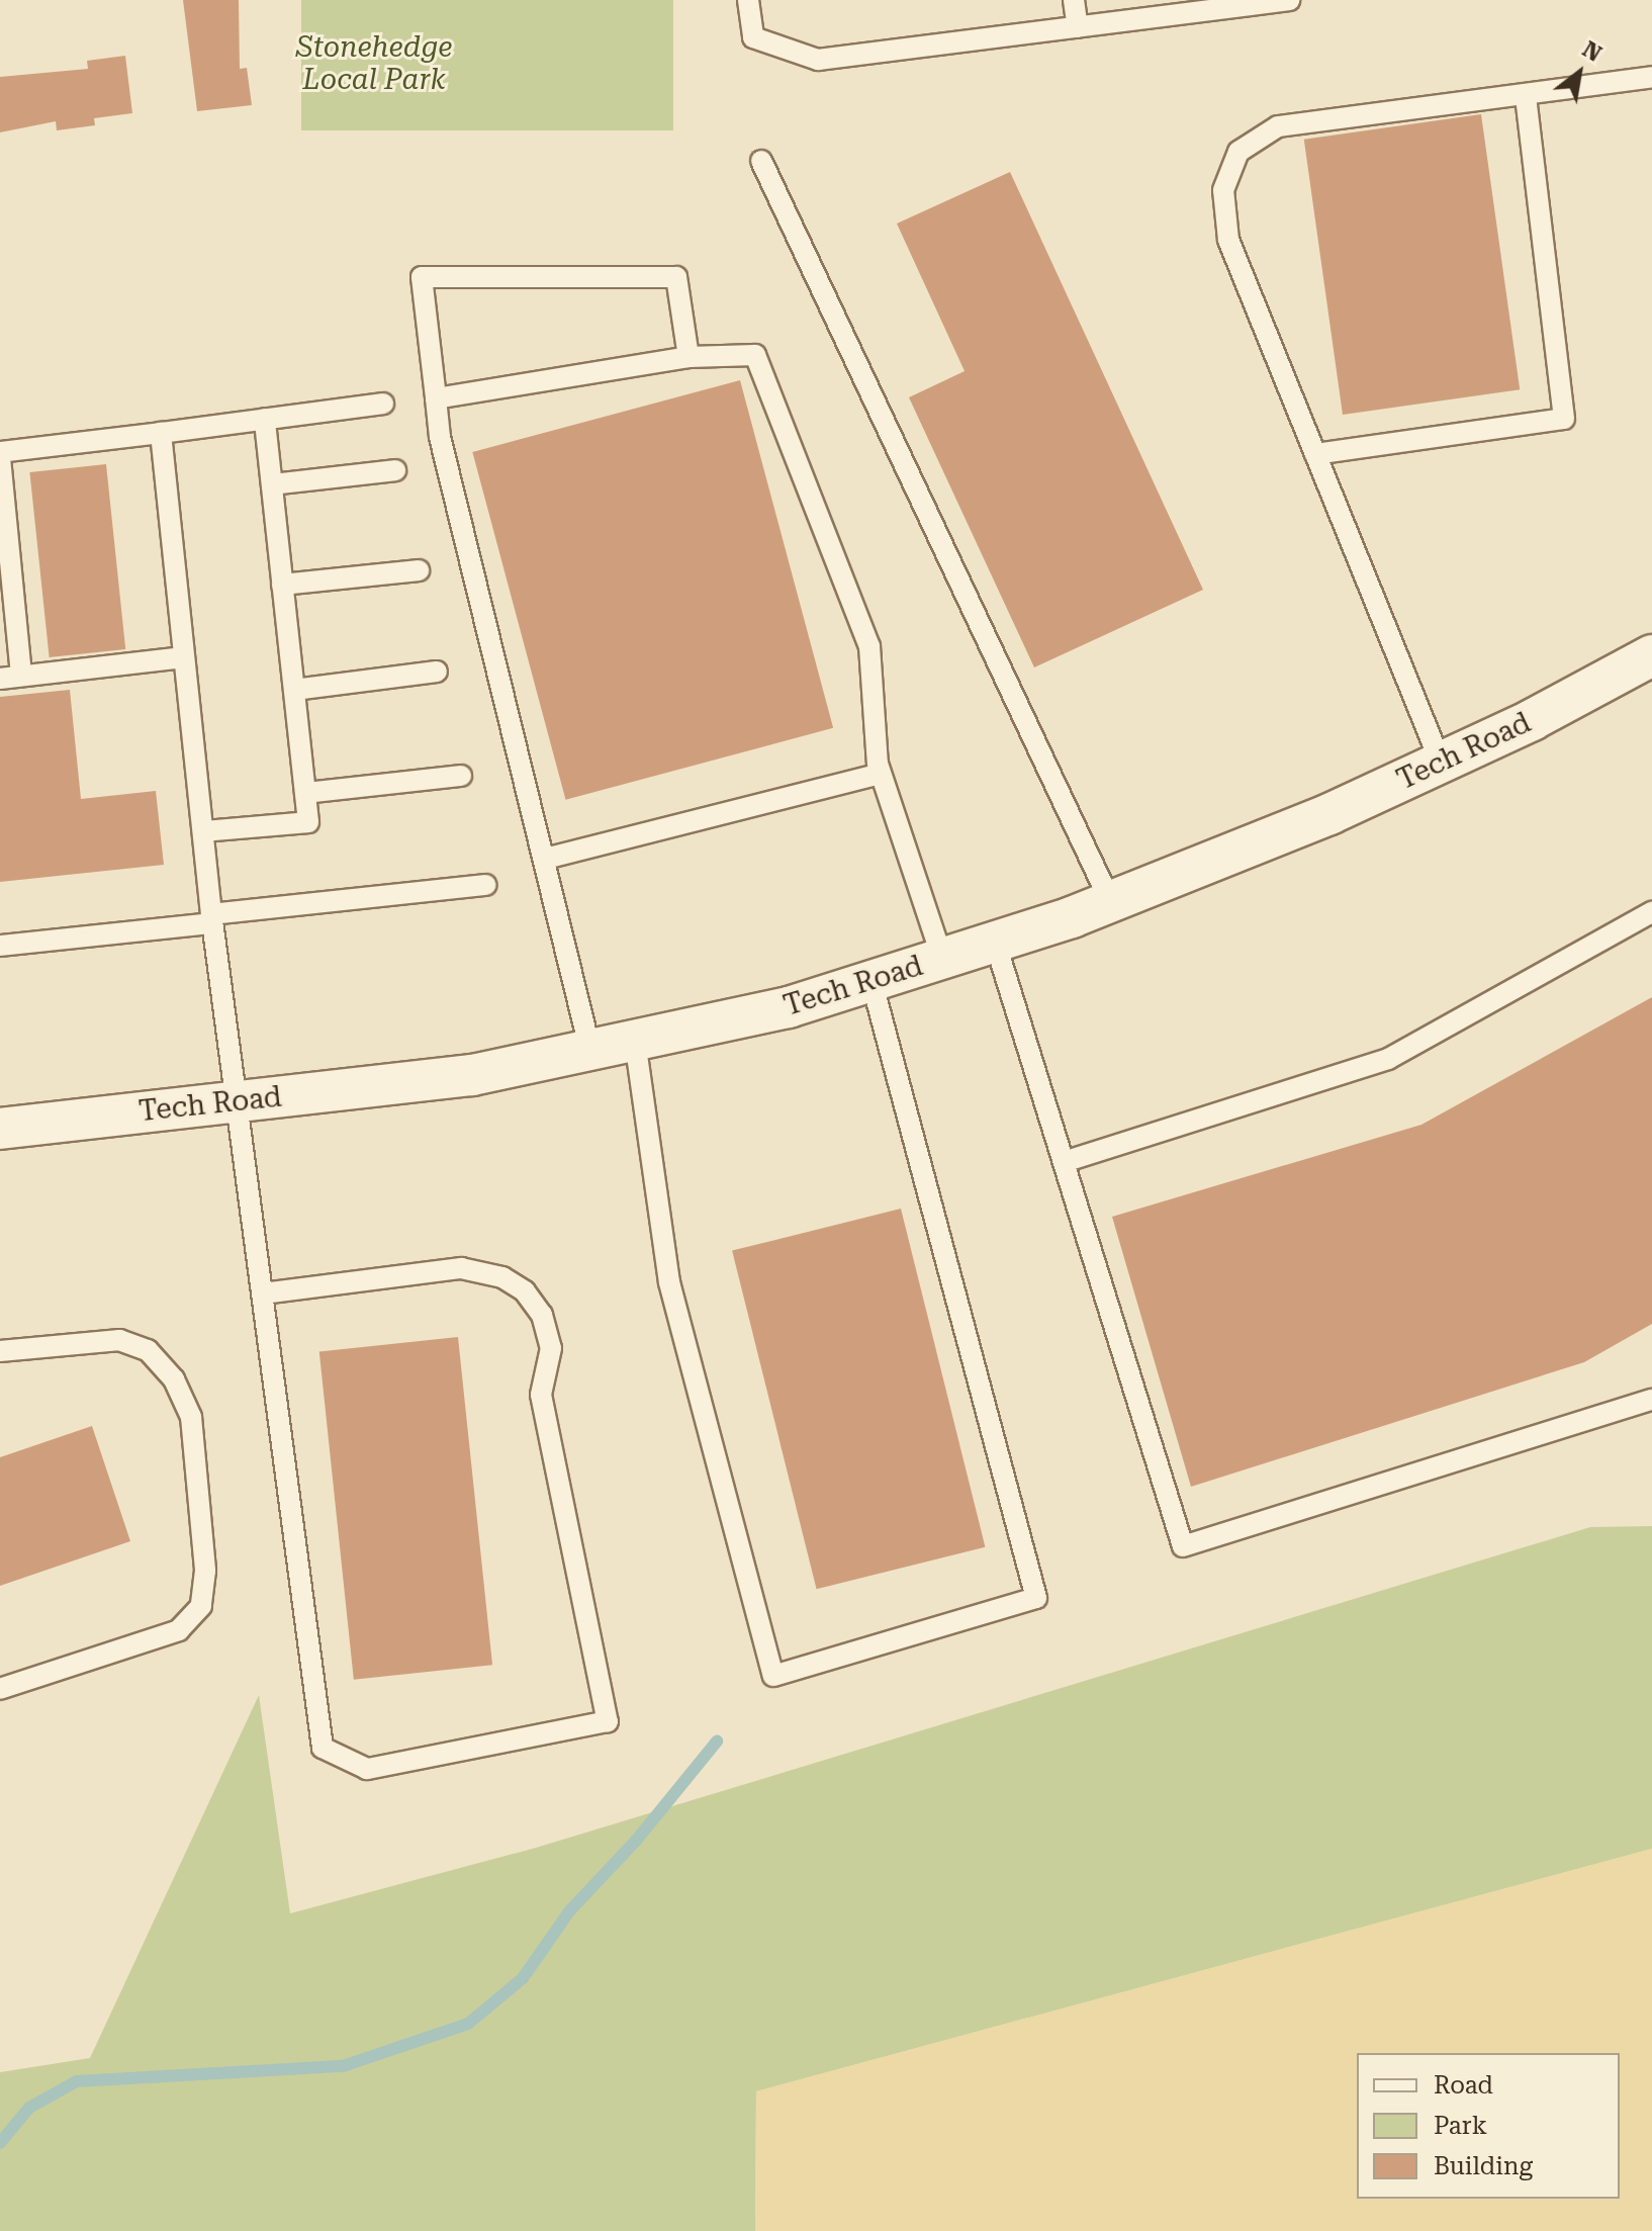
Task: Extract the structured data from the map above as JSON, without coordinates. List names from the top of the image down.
{
  "streets": {
    "street": ["Tech Road"]
  },
  "parks": ["Stonehedge Local Park"],
  "legend": ["Road", "Park", "Building"],
  "north": "top right"
}
